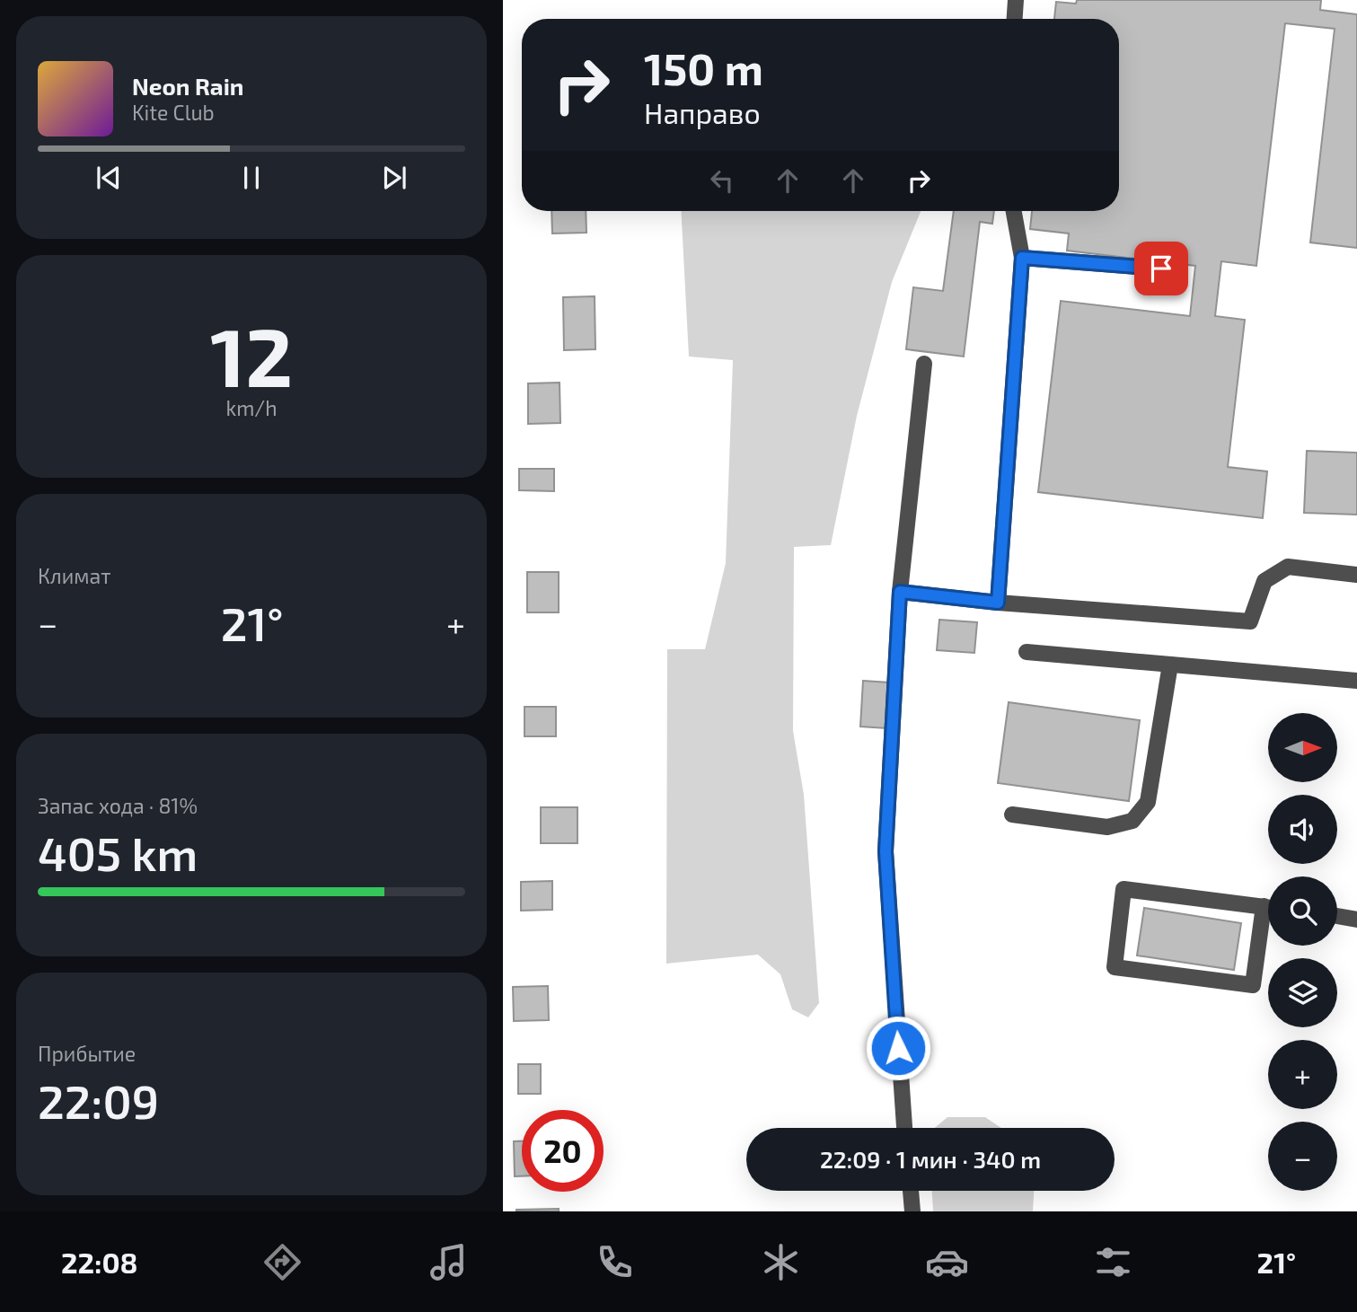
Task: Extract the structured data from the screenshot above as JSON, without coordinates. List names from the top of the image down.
{
  "north": "right",
  "page": {
    "turn": ["150 m", "Направо"],
    "song": ["Neon Rain", "Kite Club"],
    "tile": [
      ["12", "km/h"],
      "Климат",
      ["Запас хода · 81%", "405 km"],
      ["Прибытие", "22:09"]
    ],
    "heat": ["−", "21°", "+"],
    "map_buttons": ["+", "−"],
    "limit": "20",
    "trip": "22:09 · 1 мин · 340 m",
    "tabs": ["22:08", "21°"]
  }
}
